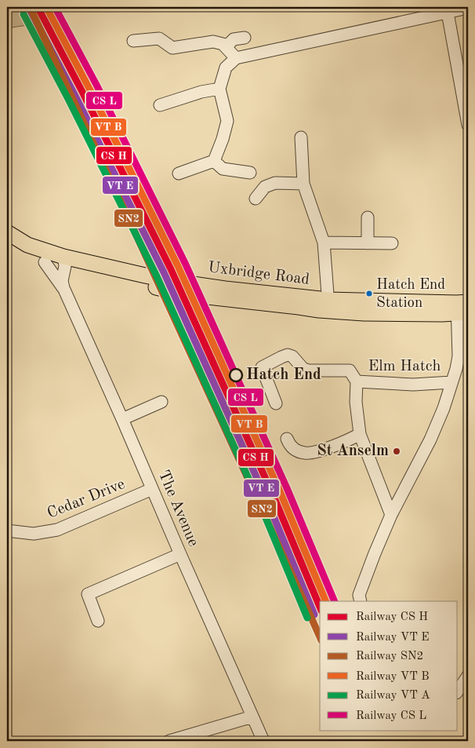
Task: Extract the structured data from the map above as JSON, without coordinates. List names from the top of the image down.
{
  "streets": {
    "main road": ["Uxbridge Road"],
    "street": ["Elm Hatch", "Cedar Drive", "The Avenue"]
  },
  "crossings": [
    ["Uxbridge Road", "The Avenue"],
    ["Cedar Drive", "The Avenue"]
  ],
  "places": ["Hatch End Station", "Hatch End", "St Anselm"],
  "lines": ["rail line SN2"],
  "legend": [
    "Railway CS H",
    "Railway VT E",
    "Railway SN2",
    "Railway VT B",
    "Railway VT A",
    "Railway CS L"
  ]
}
